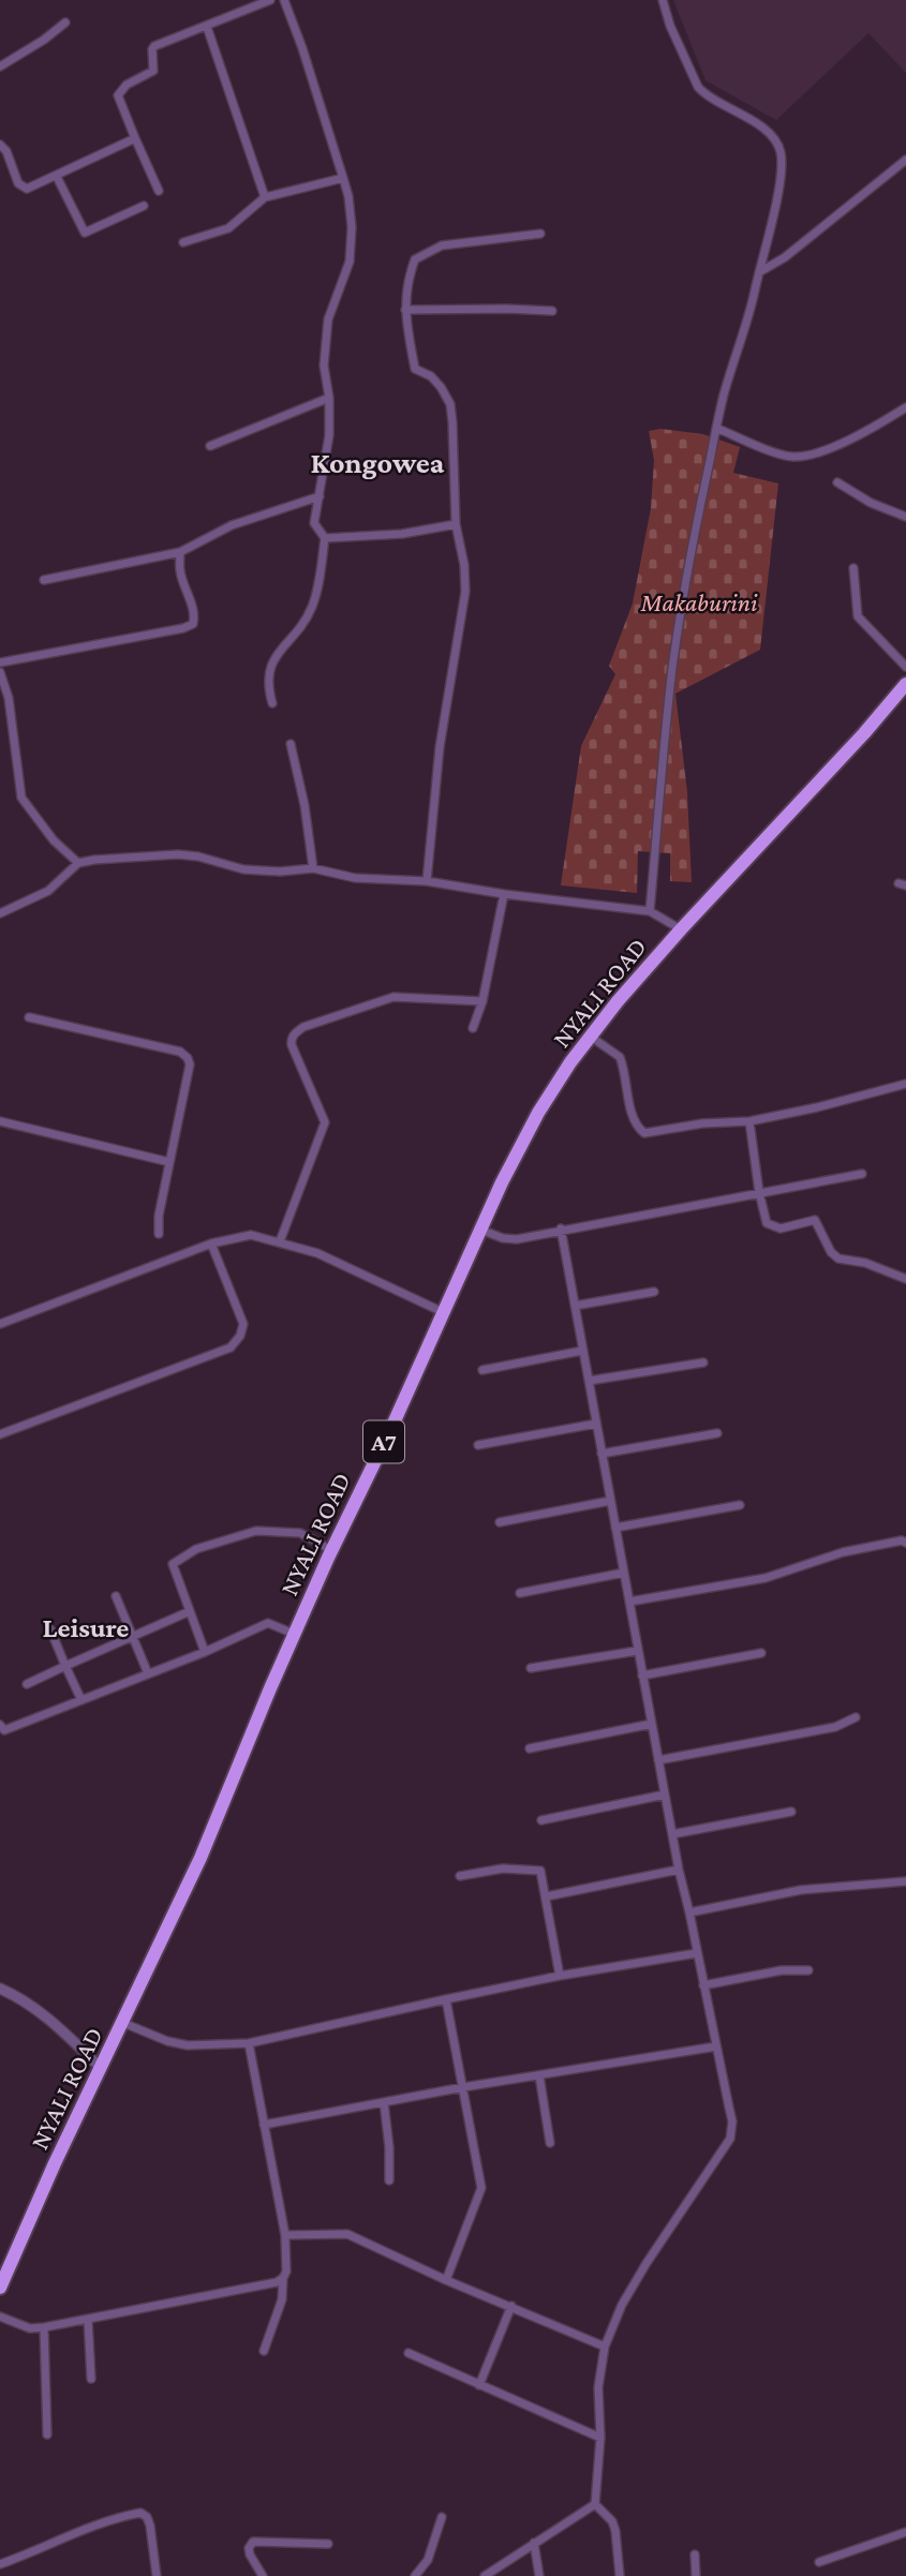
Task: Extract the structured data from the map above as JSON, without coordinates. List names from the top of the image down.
{
  "streets": {
    "highway": ["NYALI ROAD", "A7"]
  },
  "districts": ["Kongowea", "Leisure"],
  "parks": ["Makaburini"]
}
